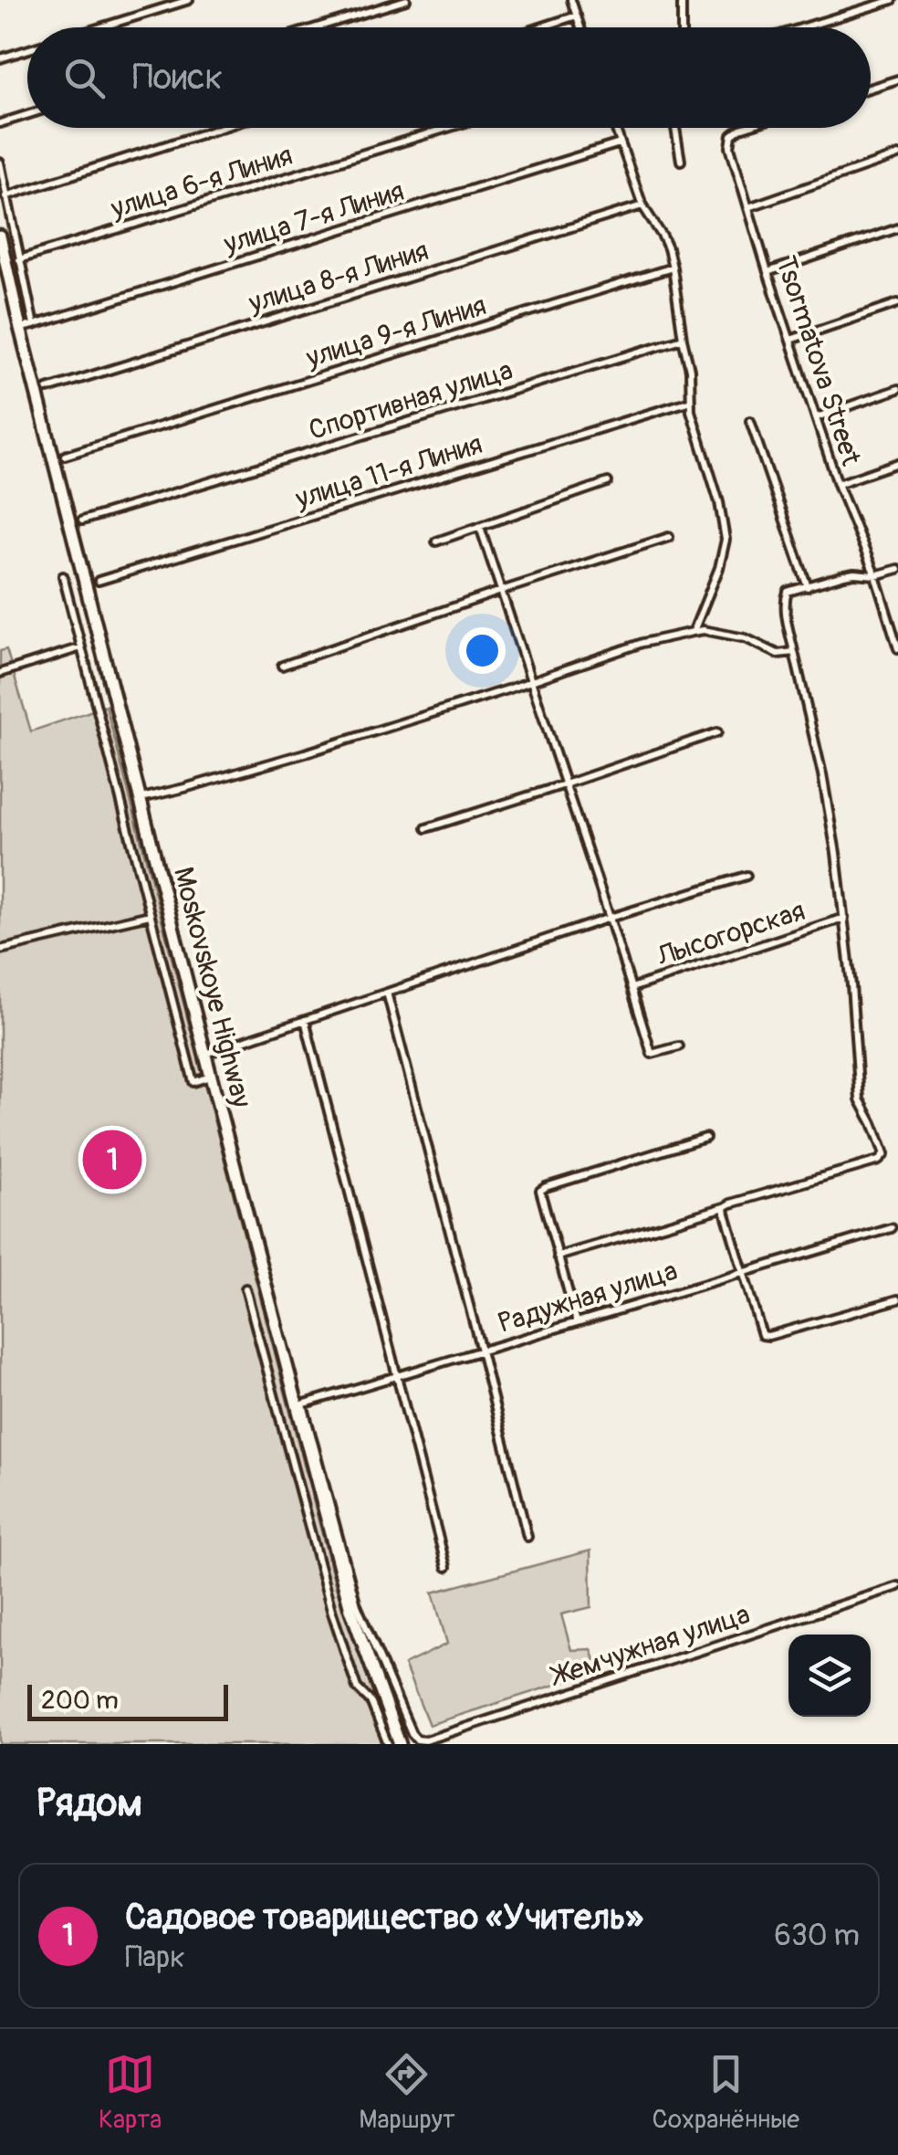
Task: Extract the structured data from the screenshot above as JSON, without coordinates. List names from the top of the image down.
{
  "streets": {
    "highway": ["Moskovskoye Highway"],
    "street": [
      "улица 6-я Линия",
      "улица 7-я Линия",
      "улица 8-я Линия",
      "улица 9-я Линия",
      "Tsormatova Street",
      "Спортивная улица",
      "улица 11-я Линия",
      "Лысогорская",
      "Радужная улица",
      "Жемчужная улица"
    ]
  },
  "crossings": [
    ["улица 7-я Линия", "Moskovskoye Highway"],
    ["Moskovskoye Highway", "Радужная улица"],
    ["Moskovskoye Highway", "Жемчужная улица"],
    ["Радужная улица", "Жемчужная улица"]
  ],
  "scale_bar": "200 m",
  "page": {
    "search": "Поиск",
    "pins": "1",
    "scale": "200 m",
    "heading": "Рядом",
    "list": [
      {
        "mark": "1",
        "name": "Садовое товарищество «Учитель»",
        "note": "Парк",
        "value": "630 m"
      }
    ],
    "nav": ["Карта", "Маршрут", "Сохранённые"]
  }
}
